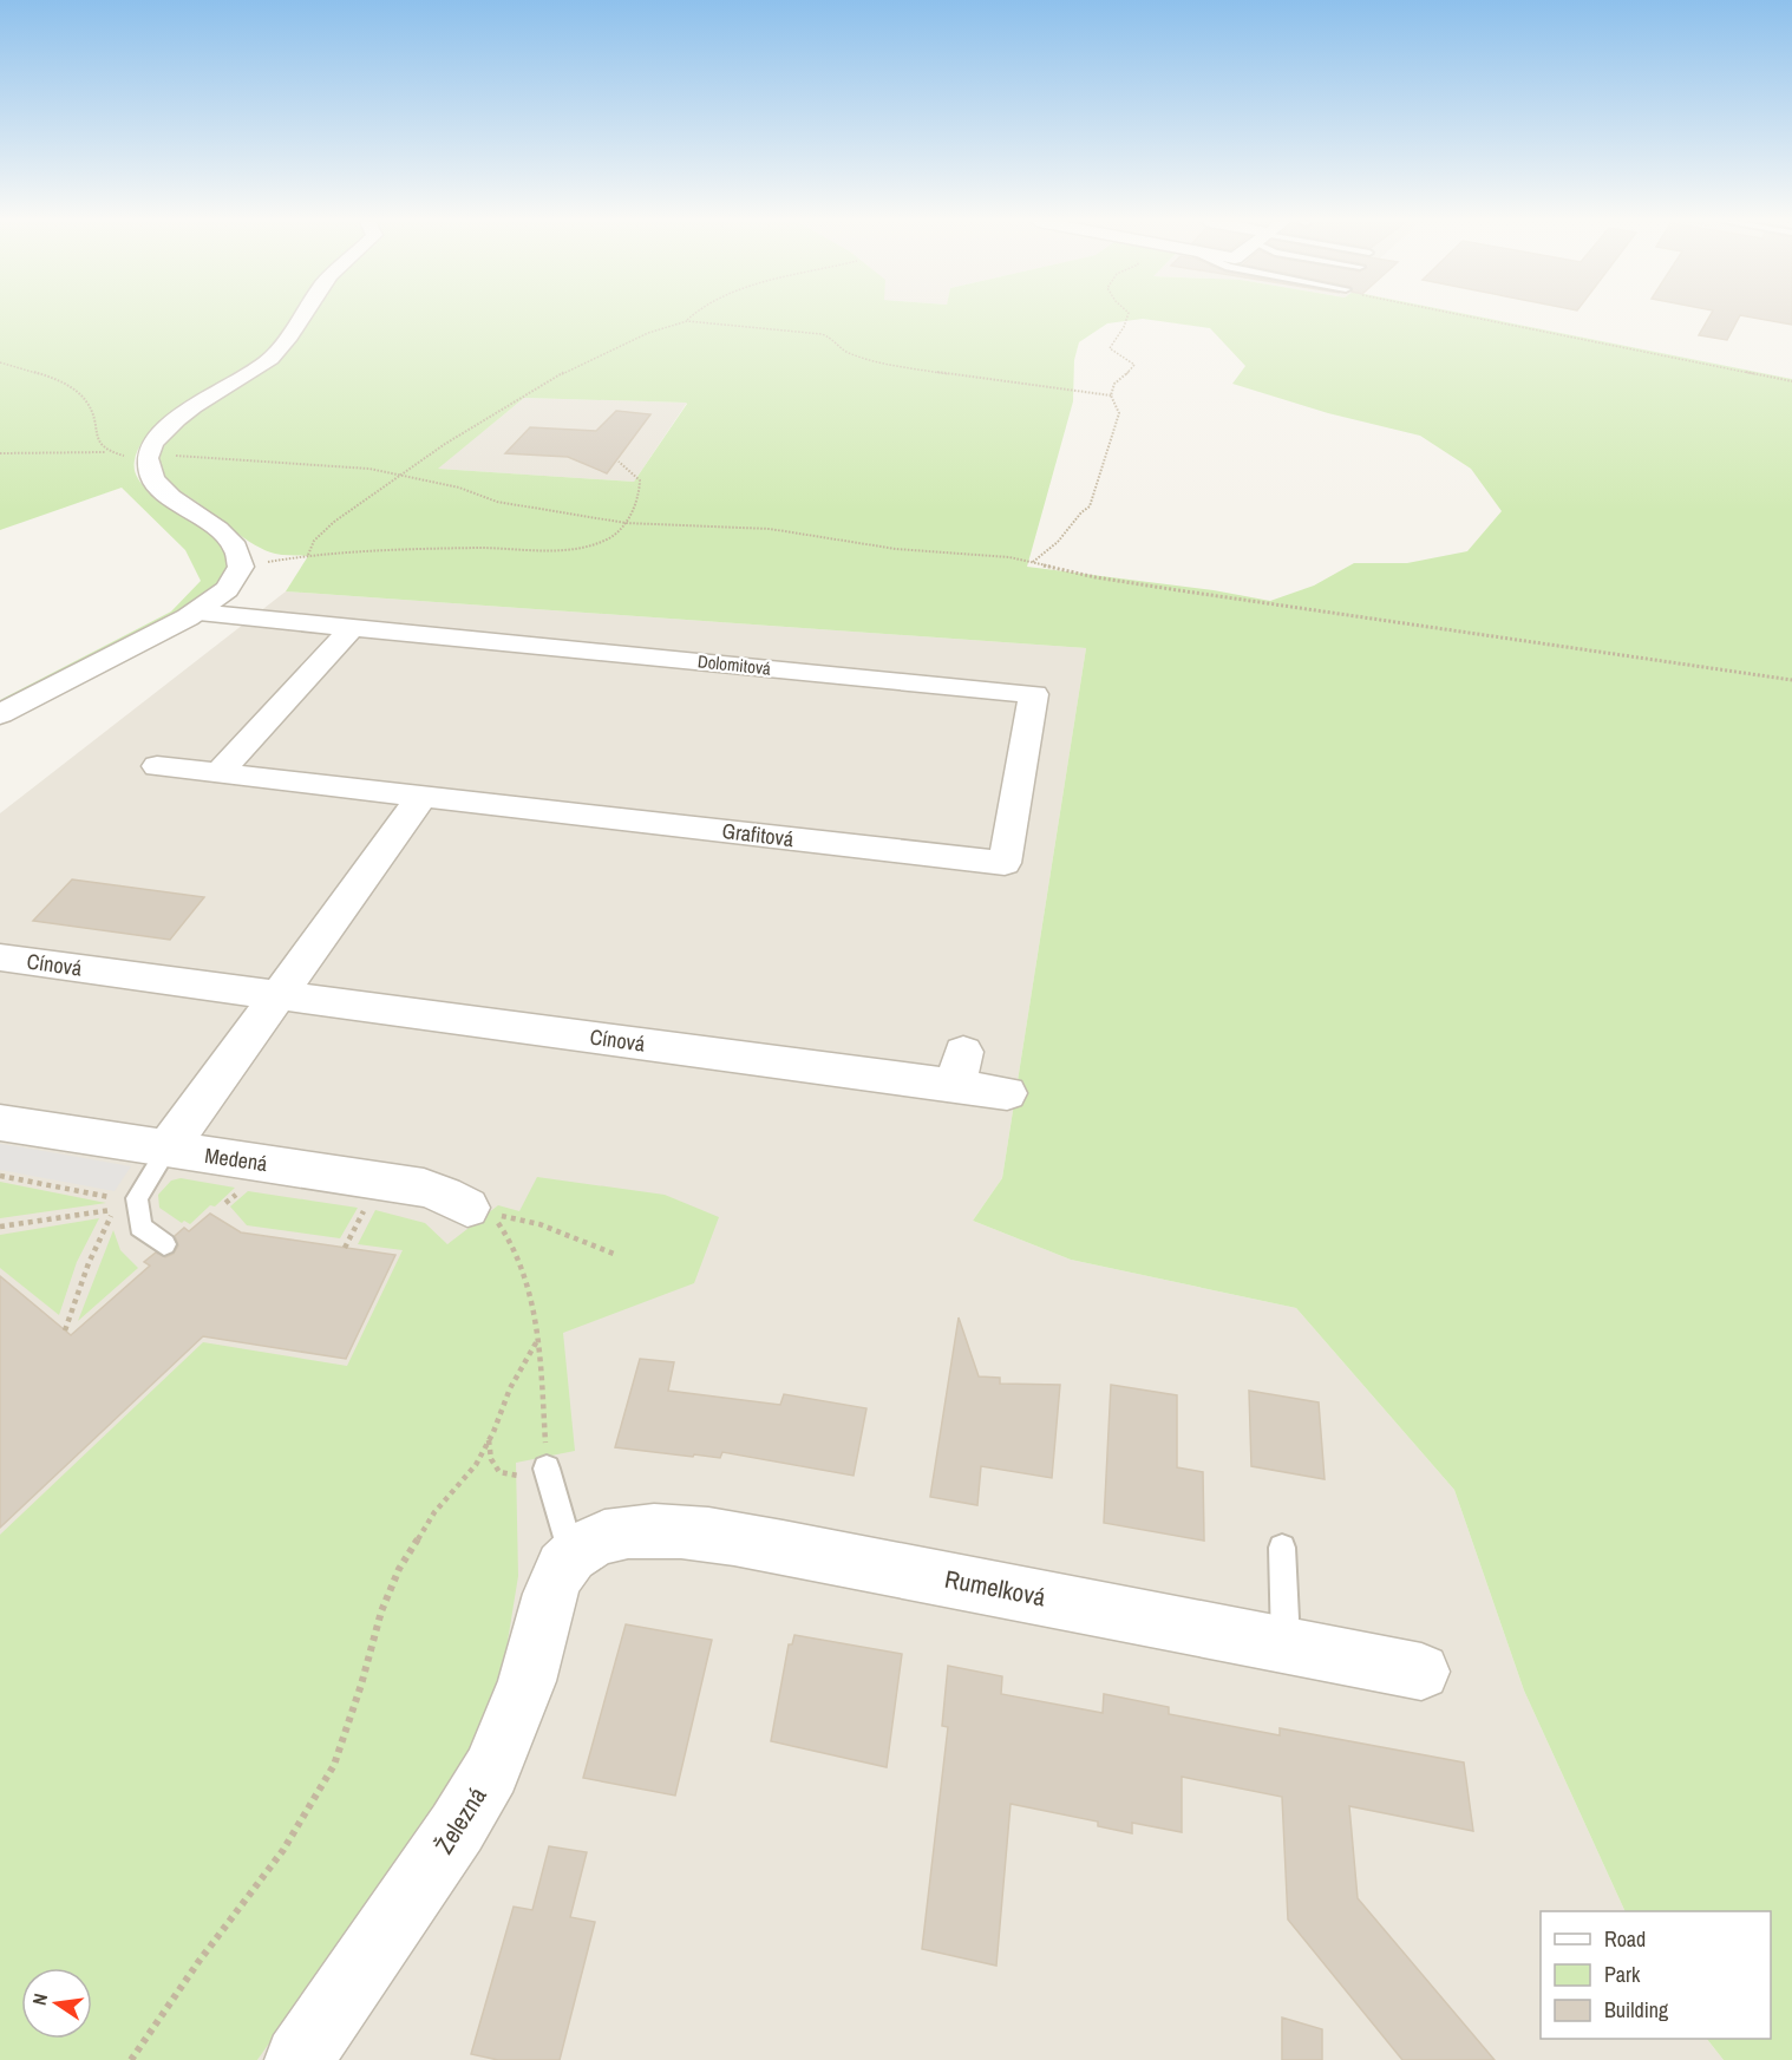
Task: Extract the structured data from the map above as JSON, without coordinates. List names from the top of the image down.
{
  "streets": {
    "street": [
      "Dolomitová",
      "Grafitová",
      "Cínová",
      "Medená",
      "Rumelková",
      "Železná"
    ]
  },
  "crossings": [
    ["Dolomitová", "Grafitová"],
    ["Rumelková", "Železná"]
  ],
  "legend": ["Road", "Park", "Building"],
  "north": "left"
}
